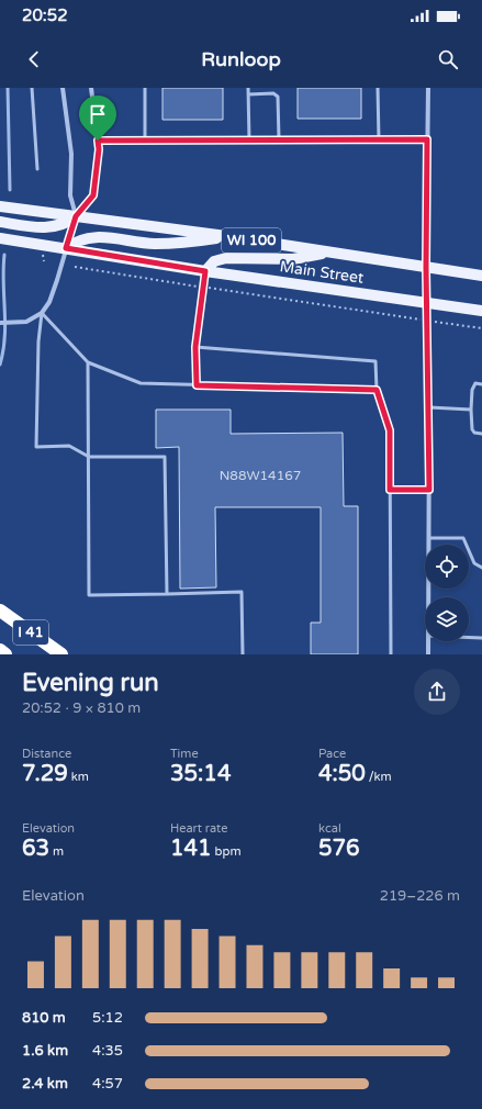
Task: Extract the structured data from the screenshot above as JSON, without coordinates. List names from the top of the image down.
{
  "streets": {
    "highway": ["I 41"],
    "main road": ["WI 100", "Main Street"]
  },
  "house_numbers": ["N88W14167"],
  "page": {
    "status": "20:52",
    "header": "Runloop",
    "heading": ["Evening run", "20:52 · 9 × 810 m"],
    "stats": [
      ["Distance", "7.29 km"],
      ["Time", "35:14"],
      ["Pace", "4:50 /km"],
      ["Elevation", "63 m"],
      ["Heart rate", "141 bpm"],
      ["kcal", "576"]
    ],
    "chart": ["Elevation", "219–226 m"],
    "list": [
      {
        "name": "810 m",
        "note": "5:12"
      },
      {
        "name": "1.6 km",
        "note": "4:35"
      },
      {
        "name": "2.4 km",
        "note": "4:57"
      }
    ]
  }
}
